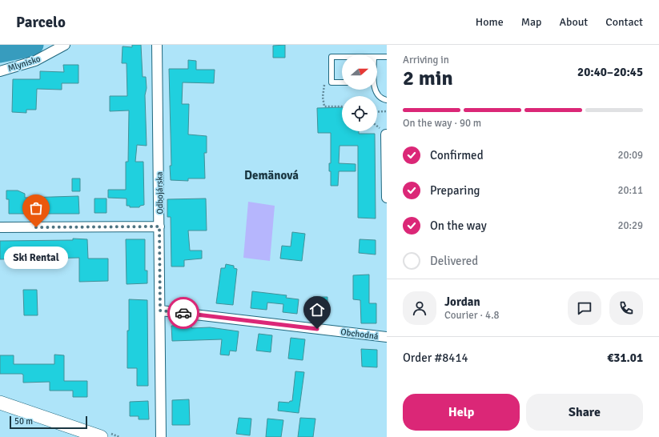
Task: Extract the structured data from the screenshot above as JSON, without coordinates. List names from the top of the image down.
{
  "streets": {
    "street": ["Mlynisko", "Odbojárska", "Obchodná"]
  },
  "crossings": [
    ["Odbojárska", "Obchodná"]
  ],
  "districts": ["Demänová"],
  "places": ["Ski Rental"],
  "scale_bar": "50 m",
  "north": "right",
  "page": {
    "header": "Parcelo",
    "nav": [
      "Home",
      "Map",
      "About",
      "Contact"
    ],
    "heading": ["2 min", "Arriving in", "20:40–20:45"],
    "panel": [
      "Jordan",
      "Courier · 4.8",
      "Order #8414",
      "€31.01"
    ],
    "bar": "On the way · 90 m",
    "list": [
      ["Confirmed", "20:09"],
      ["Preparing", "20:11"],
      ["On the way", "20:29"],
      "Delivered"
    ],
    "bubble": "Ski Rental",
    "buttons": ["Help", "Share"],
    "scale": "50 m"
  }
}
